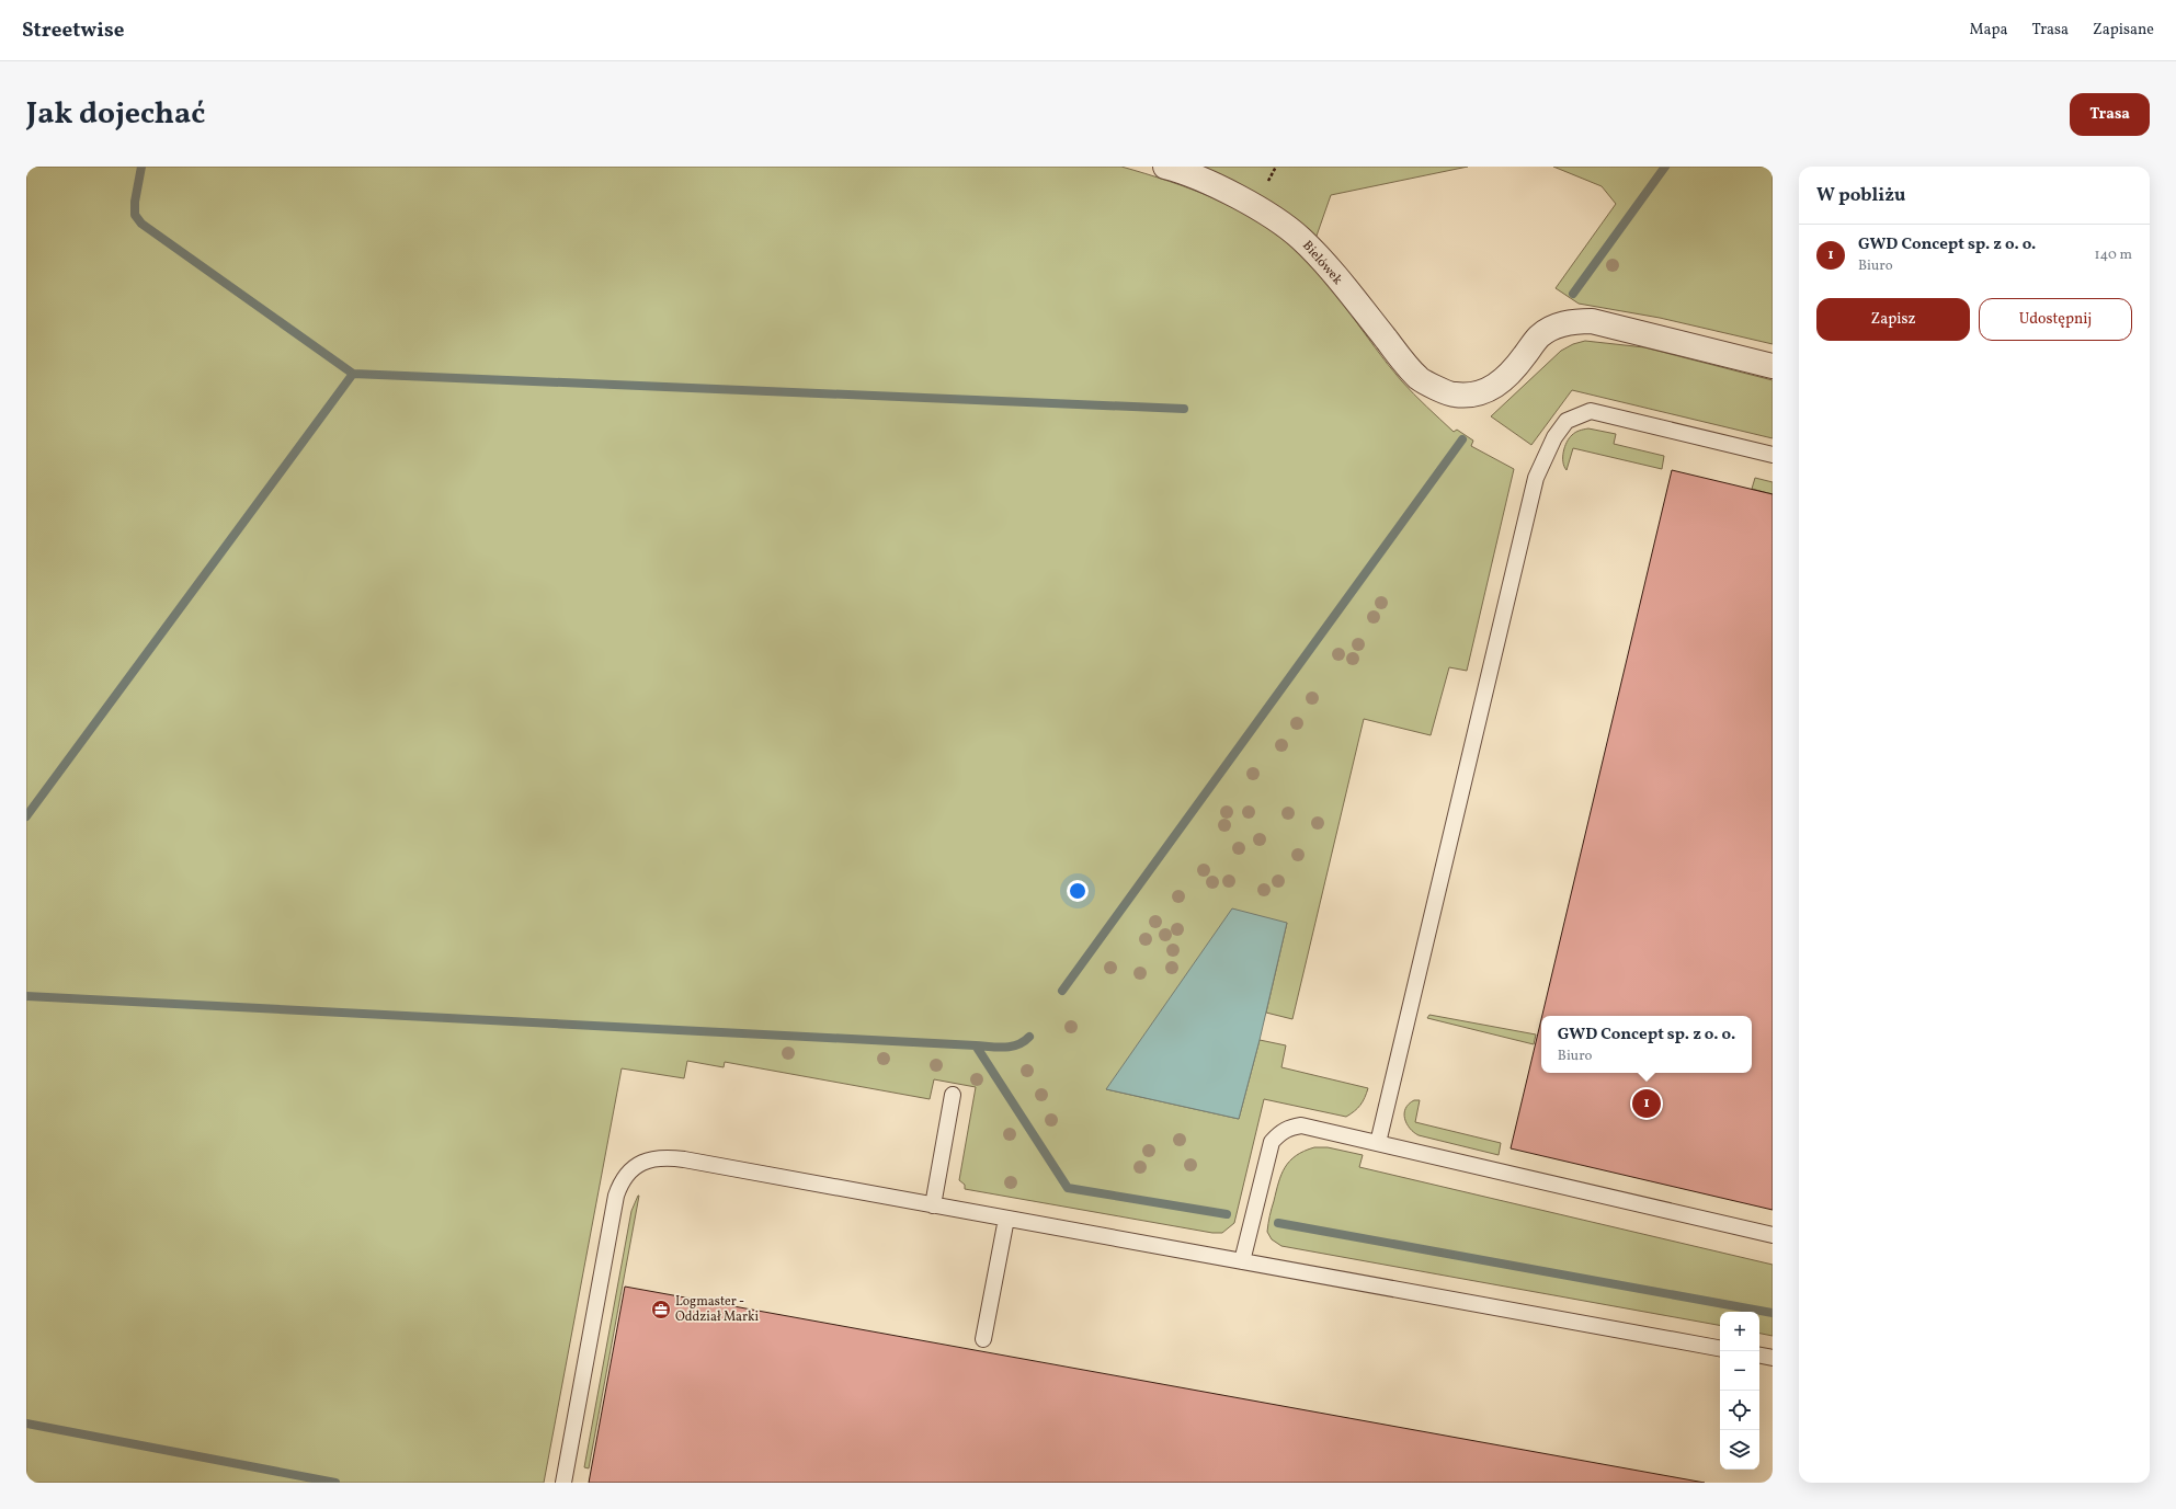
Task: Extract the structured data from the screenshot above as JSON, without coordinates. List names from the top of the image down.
{
  "streets": {
    "street": ["Bielówek"]
  },
  "places": {
    "office": ["Logmaster - Oddział Marki"]
  },
  "page": {
    "header": "Streetwise",
    "nav": ["Mapa", "Trasa", "Zapisane"],
    "title": "Jak dojechać",
    "buttons": [
      "Trasa",
      ["Zapisz", "Udostępnij"]
    ],
    "heading": "W pobliżu",
    "list": [
      {
        "mark": "1",
        "name": "GWD Concept sp. z o. o.",
        "note": "Biuro",
        "value": "140 m"
      }
    ],
    "popup": ["GWD Concept sp. z o. o.", "Biuro"],
    "pins": "1",
    "map_buttons": ["+", "−"]
  }
}
